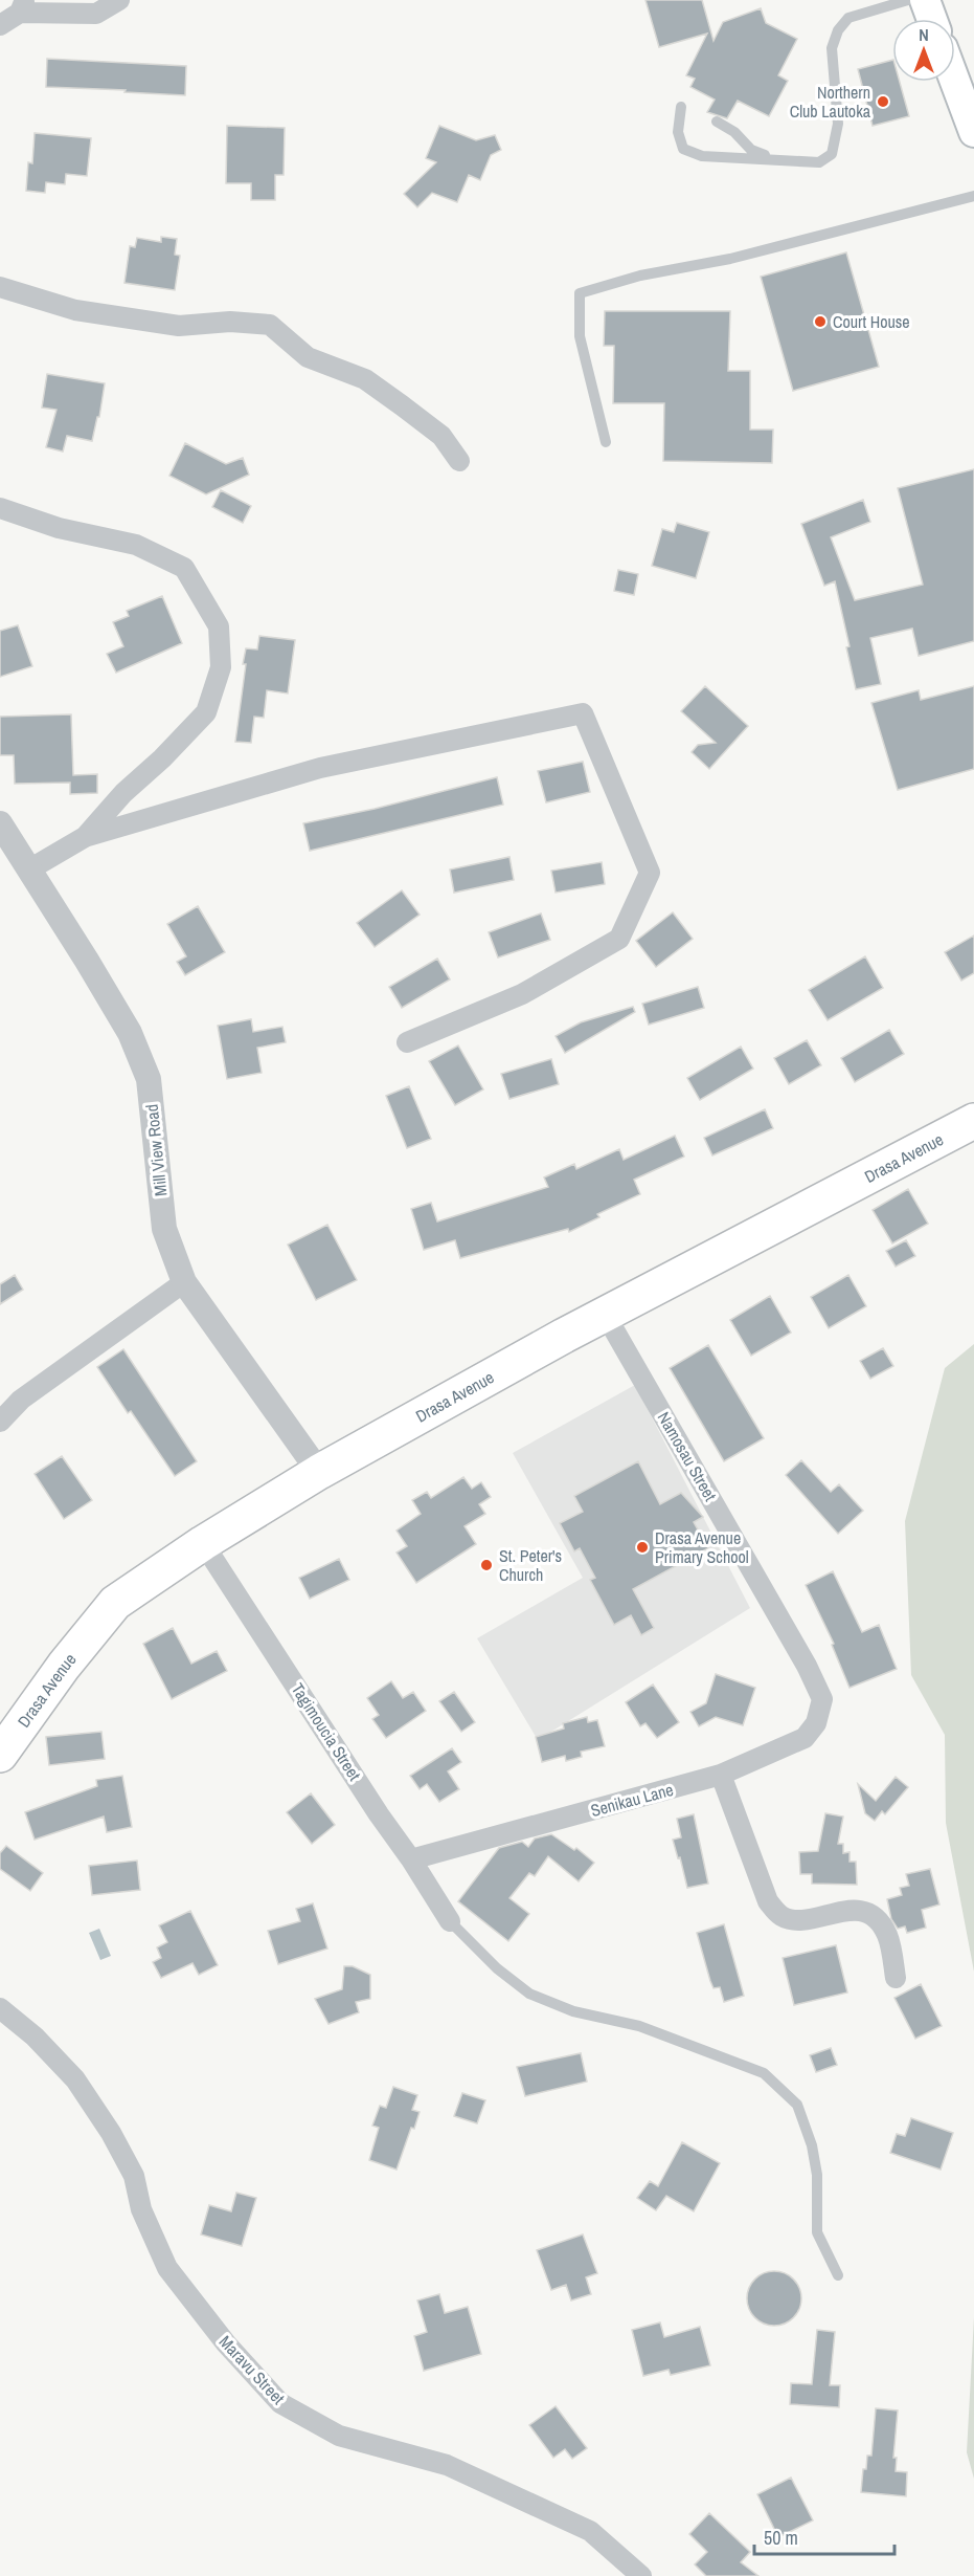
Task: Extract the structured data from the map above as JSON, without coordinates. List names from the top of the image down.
{
  "streets": {
    "highway": ["Drasa Avenue"],
    "street": [
      "Mill View Road",
      "Namosau Street",
      "Tagimoucia Street",
      "Senikau Lane",
      "Maravu Street"
    ]
  },
  "crossings": [
    ["Mill View Road", "Drasa Avenue"],
    ["Drasa Avenue", "Namosau Street"],
    ["Drasa Avenue", "Tagimoucia Street"],
    ["Namosau Street", "Senikau Lane"],
    ["Tagimoucia Street", "Senikau Lane"]
  ],
  "places": [
    "Northern Club Lautoka",
    "Court House",
    "Drasa Avenue Primary School",
    "St. Peter's Church"
  ],
  "scale_bar": "50 m",
  "north": "top"
}
